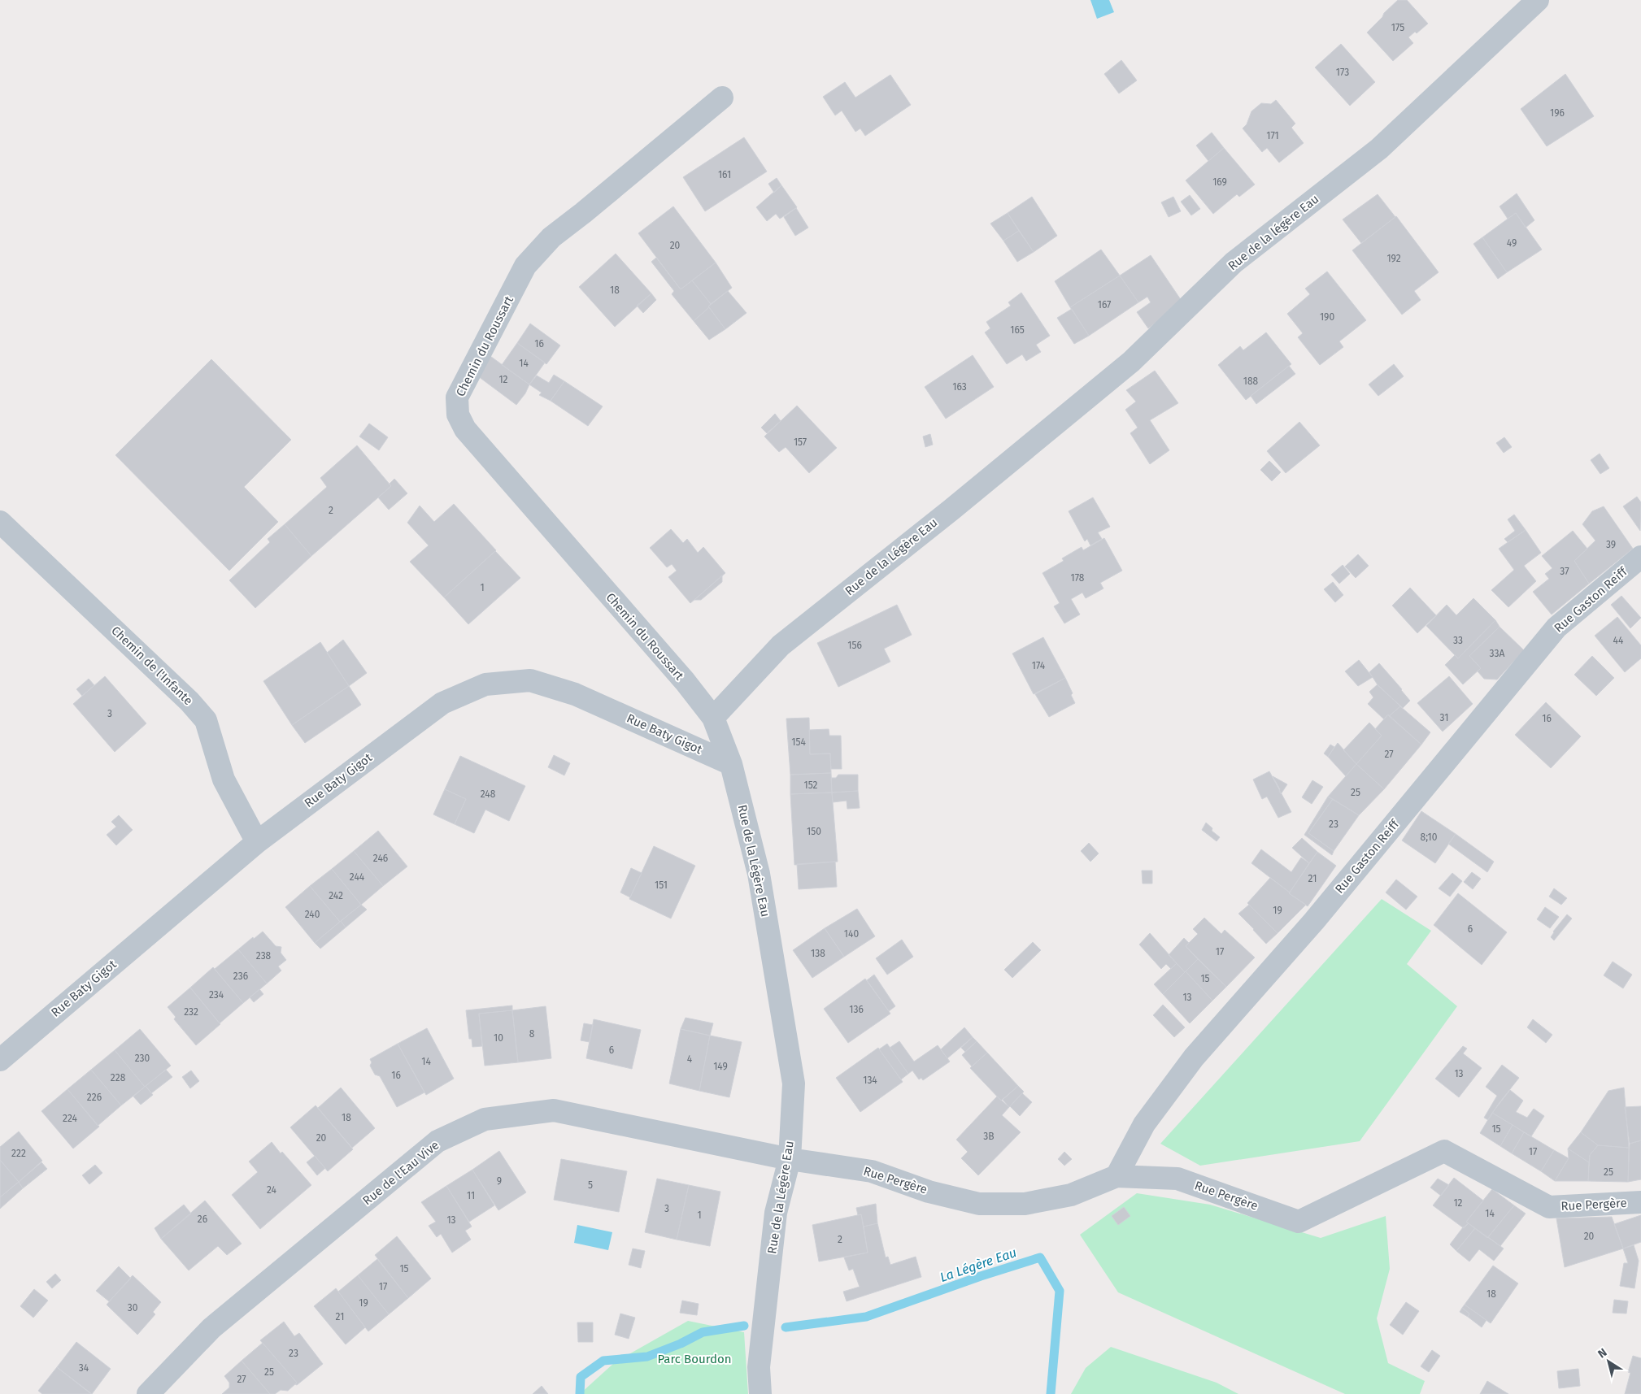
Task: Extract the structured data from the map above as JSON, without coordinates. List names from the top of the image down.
{
  "streets": {
    "street": [
      "Rue de la légère Eau",
      "Chemin du Roussart",
      "Rue de la Légère Eau",
      "Rue Gaston Reiff",
      "Chemin de l'Infante",
      "Rue Baty Gigot",
      "Rue de l'Eau Vive",
      "Rue Pergère"
    ]
  },
  "crossings": [
    ["Rue de la légère Eau", "Rue de la Légère Eau"],
    ["Chemin du Roussart", "Rue de la Légère Eau"],
    ["Rue de la Légère Eau", "Rue Baty Gigot"],
    ["Rue de la Légère Eau", "Rue de l'Eau Vive"],
    ["Rue de la Légère Eau", "Rue Pergère"],
    ["Rue Gaston Reiff", "Rue Pergère"],
    ["Chemin de l'Infante", "Rue Baty Gigot"],
    ["Rue de l'Eau Vive", "Rue Pergère"]
  ],
  "water": ["La Légère Eau"],
  "parks": ["Parc Bourdon"],
  "house_numbers": [
    "175",
    "173",
    "196",
    "171",
    "161",
    "169",
    "49",
    "20",
    "192",
    "18",
    "167",
    "190",
    "165",
    "16",
    "14",
    "12",
    "188",
    "163",
    "157",
    "2",
    "39",
    "37",
    "178",
    "1",
    "33",
    "44",
    "156",
    "33A",
    "174",
    "3",
    "31",
    "16",
    "154",
    "27",
    "152",
    "25",
    "248",
    "23",
    "150",
    "8;10",
    "246",
    "244",
    "21",
    "151",
    "242",
    "19",
    "240",
    "6",
    "140",
    "17",
    "138",
    "238",
    "236",
    "15",
    "234",
    "13",
    "136",
    "232",
    "8",
    "10",
    "6",
    "230",
    "4",
    "14",
    "149",
    "13",
    "16",
    "228",
    "134",
    "226",
    "18",
    "224",
    "15",
    "3B",
    "20",
    "17",
    "222",
    "25",
    "9",
    "5",
    "24",
    "11",
    "12",
    "3",
    "14",
    "1",
    "26",
    "13",
    "20",
    "2",
    "15",
    "17",
    "18",
    "19",
    "30",
    "21",
    "23",
    "34",
    "25",
    "27"
  ],
  "north": "top left"
}
